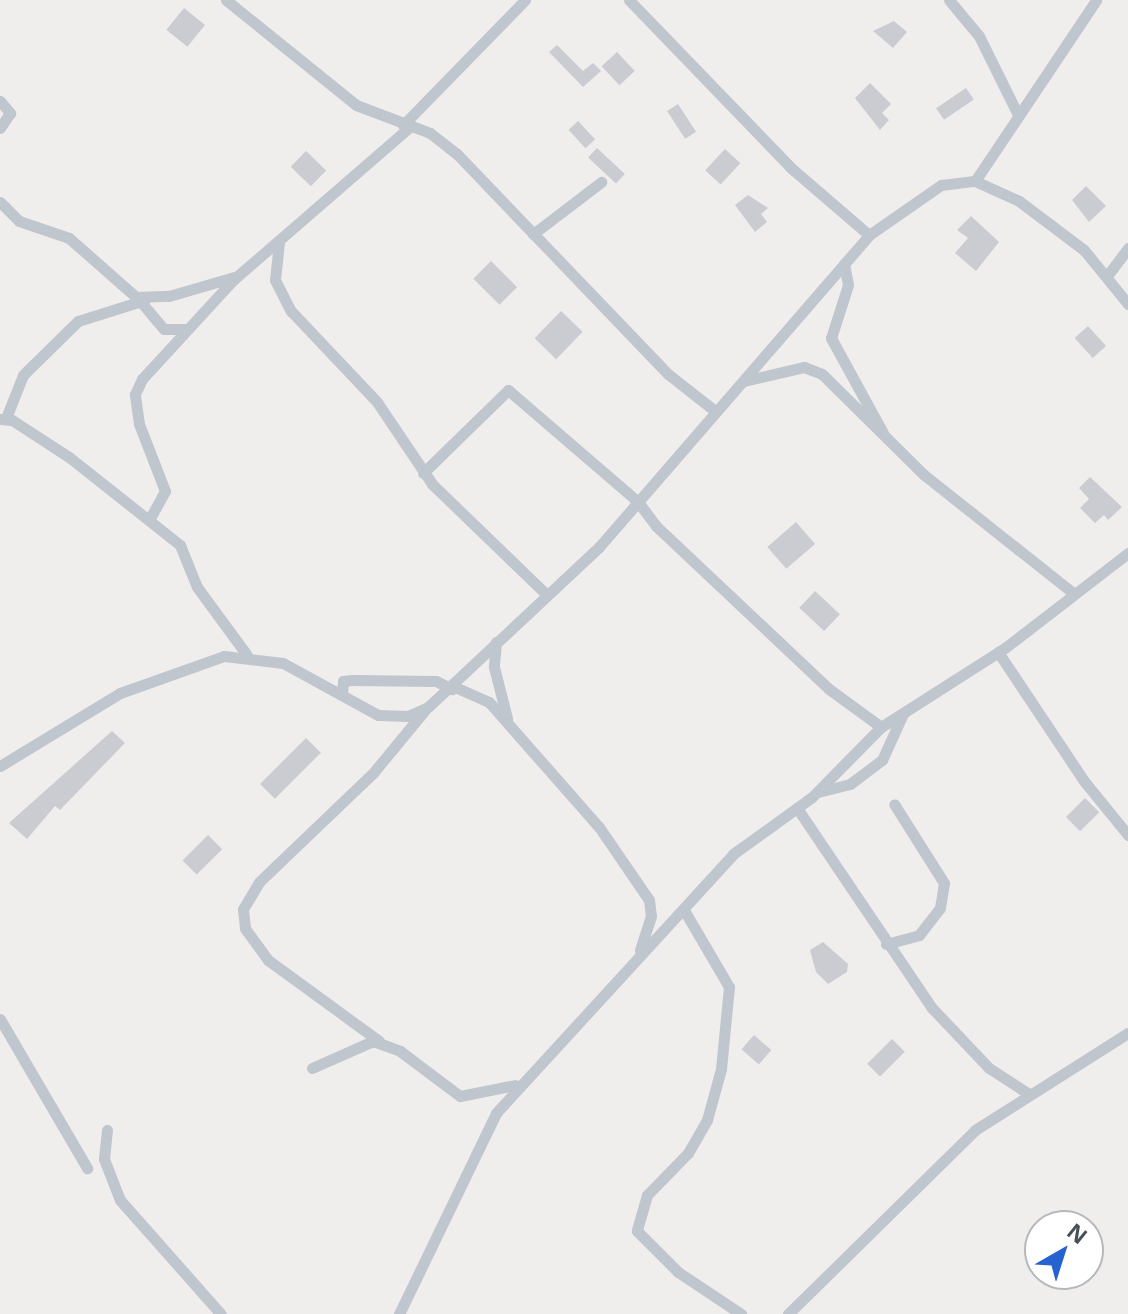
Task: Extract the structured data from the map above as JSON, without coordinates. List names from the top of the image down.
{
  "north": "top right"
}
